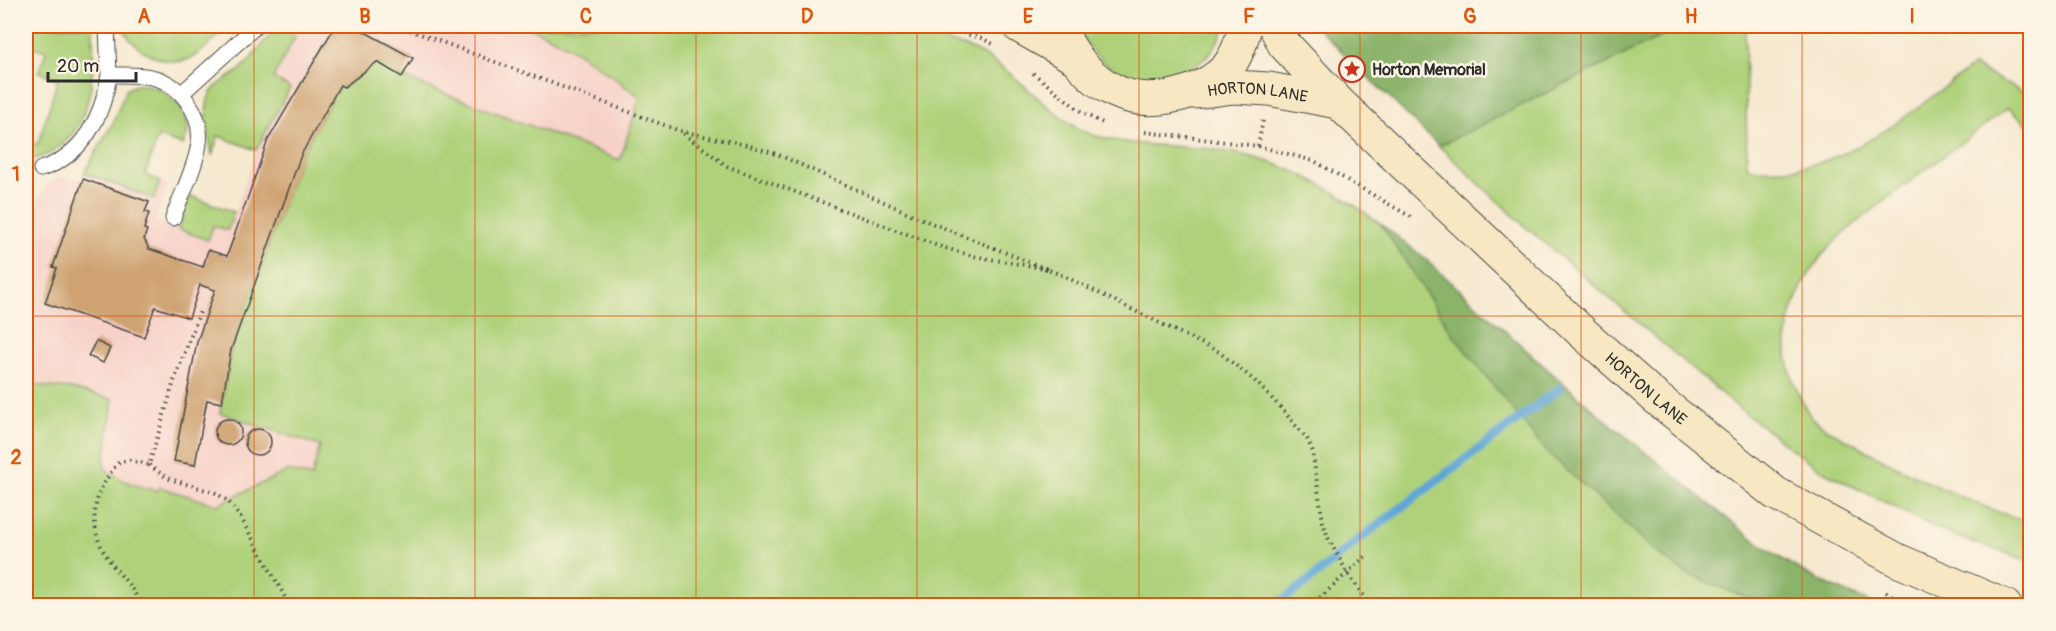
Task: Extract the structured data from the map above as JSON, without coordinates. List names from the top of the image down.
{
  "streets": {
    "street": ["HORTON LANE"]
  },
  "places": {
    "place": ["Horton Memorial"]
  },
  "scale_bar": "20 m",
  "grid": {
    "columns": [
      "A",
      "B",
      "C",
      "D",
      "E",
      "F",
      "G",
      "H",
      "I"
    ],
    "rows": ["1", "2"]
  }
}
